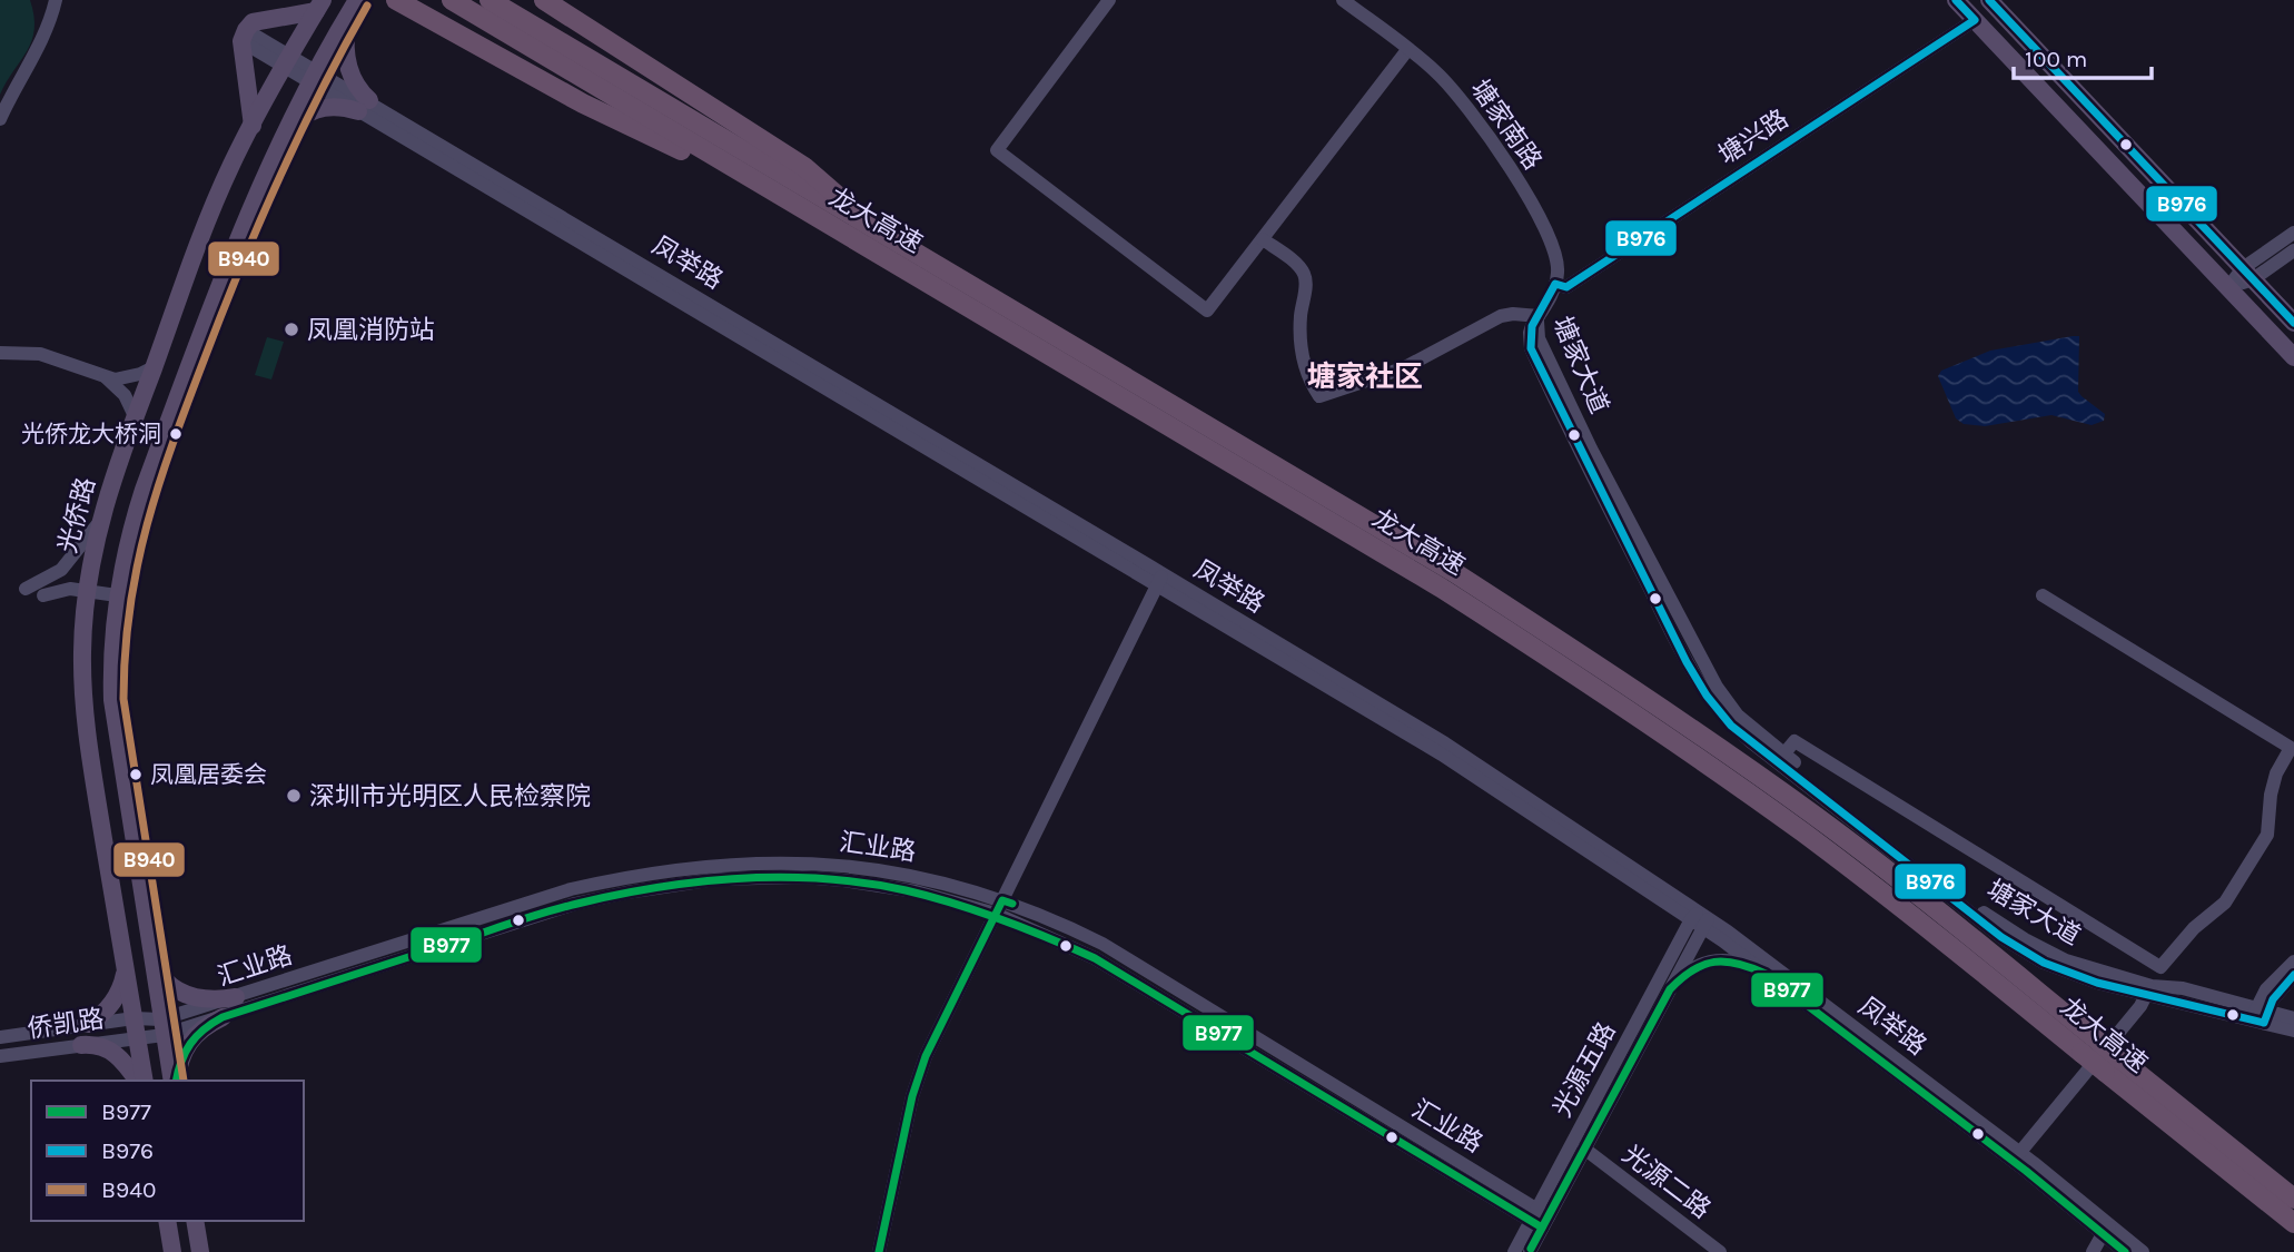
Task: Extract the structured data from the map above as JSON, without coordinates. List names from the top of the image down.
{
  "streets": {
    "highway": ["龙大高速"],
    "main road": ["光侨路"],
    "street": [
      "塘家南路",
      "塘兴路",
      "凤举路",
      "塘家大道",
      "汇业路",
      "侨凯路",
      "光源五路",
      "光源二路"
    ]
  },
  "crossings": [
    ["塘家南路", "塘兴路"],
    ["凤举路", "光侨路"],
    ["凤举路", "光源五路"],
    ["光侨路", "汇业路"],
    ["光侨路", "侨凯路"],
    ["汇业路", "侨凯路"],
    ["汇业路", "光源五路"],
    ["光源五路", "光源二路"]
  ],
  "districts": ["塘家社区"],
  "places": [
    "凤凰消防站",
    "光侨龙大桥洞",
    "凤凰居委会",
    "深圳市光明区人民检察院"
  ],
  "lines": ["transit line B976", "transit line B940", "transit line B977"],
  "legend": ["B977", "B976", "B940"],
  "scale_bar": "100 m"
}
